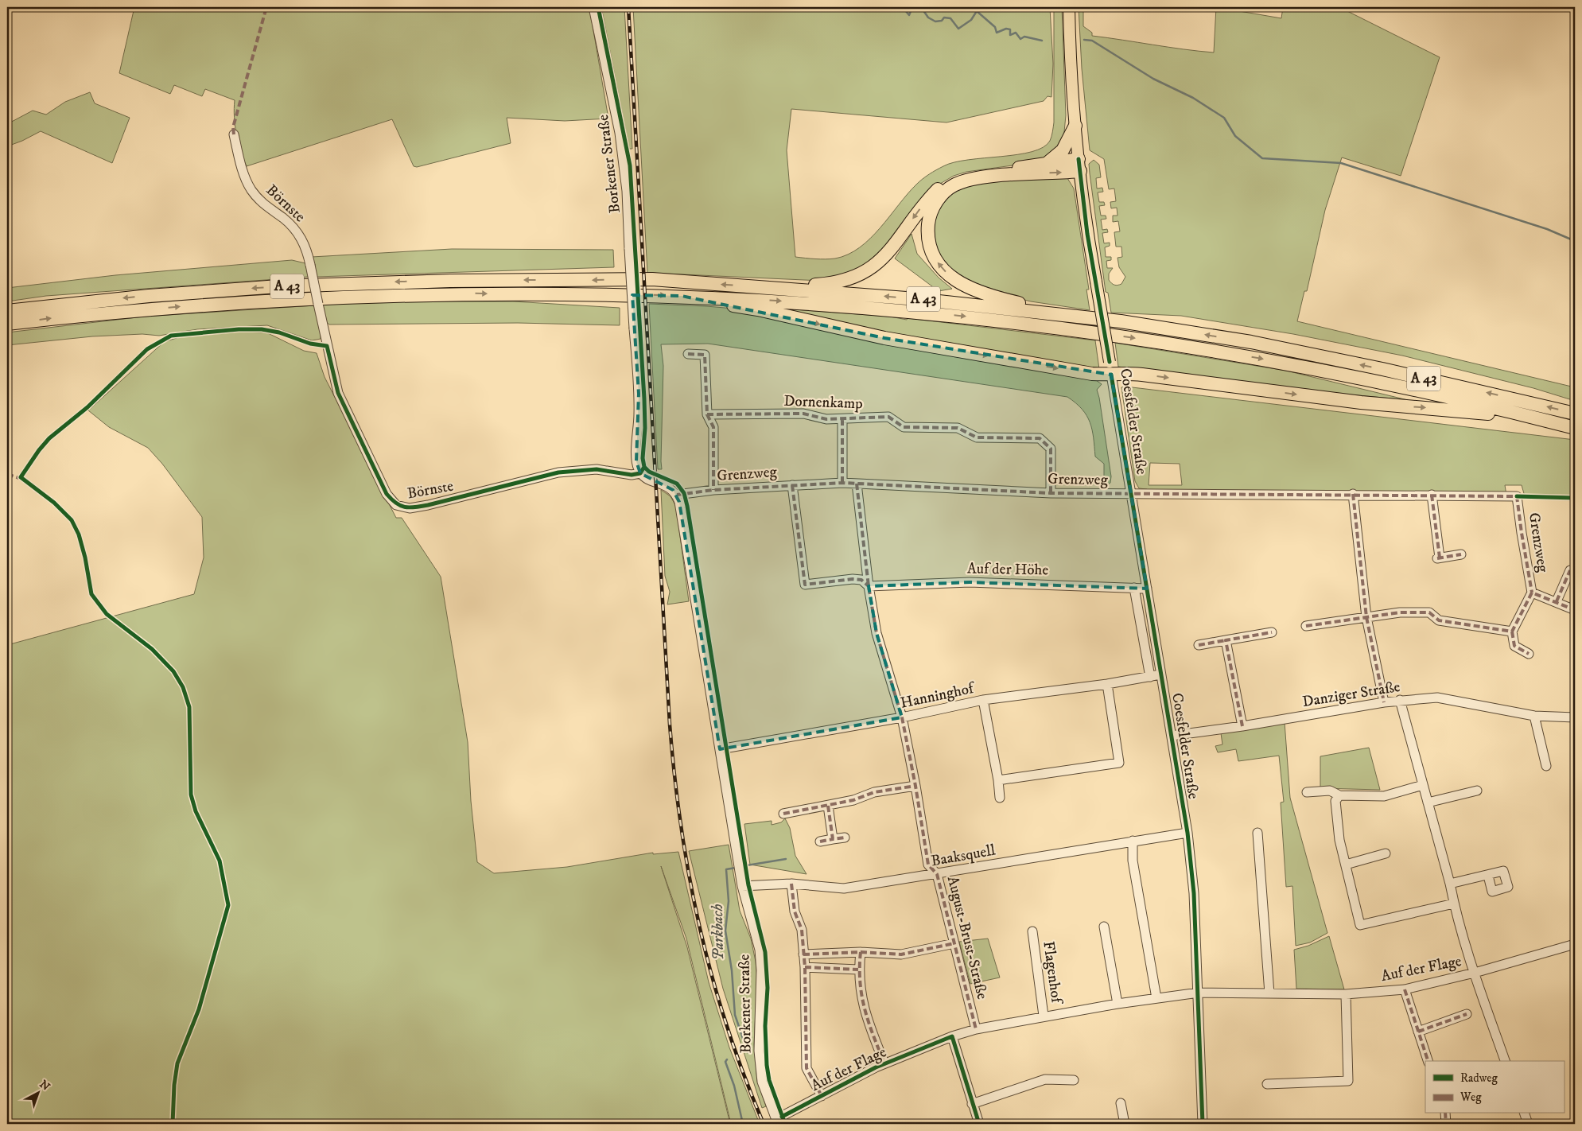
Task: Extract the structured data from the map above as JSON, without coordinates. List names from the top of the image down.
{
  "streets": {
    "highway": ["A 43"],
    "street": [
      "Borkener Straße",
      "Börnste",
      "Dornenkamp",
      "Coesfelder Straße",
      "Grenzweg",
      "Auf der Höhe",
      "Danziger Straße",
      "Hanninghof",
      "Baaksquell",
      "August-Brust-Straße",
      "Auf der Flage",
      "Flagenhof"
    ]
  },
  "crossings": [
    ["Borkener Straße", "Börnste"],
    ["Borkener Straße", "Grenzweg"],
    ["Borkener Straße", "Hanninghof"],
    ["Borkener Straße", "Baaksquell"],
    ["Borkener Straße", "Auf der Flage"],
    ["Dornenkamp", "Grenzweg"],
    ["Coesfelder Straße", "Grenzweg"],
    ["Coesfelder Straße", "Auf der Höhe"],
    ["Coesfelder Straße", "Danziger Straße"],
    ["Coesfelder Straße", "Hanninghof"],
    ["Coesfelder Straße", "Baaksquell"],
    ["Coesfelder Straße", "Auf der Flage"],
    ["Grenzweg", "August-Brust-Straße"],
    ["Auf der Höhe", "August-Brust-Straße"],
    ["Hanninghof", "August-Brust-Straße"],
    ["Baaksquell", "August-Brust-Straße"],
    ["August-Brust-Straße", "Auf der Flage"],
    ["Auf der Flage", "Flagenhof"]
  ],
  "water": ["Parkbach"],
  "legend": ["Radweg", "Weg"],
  "north": "top right"
}
